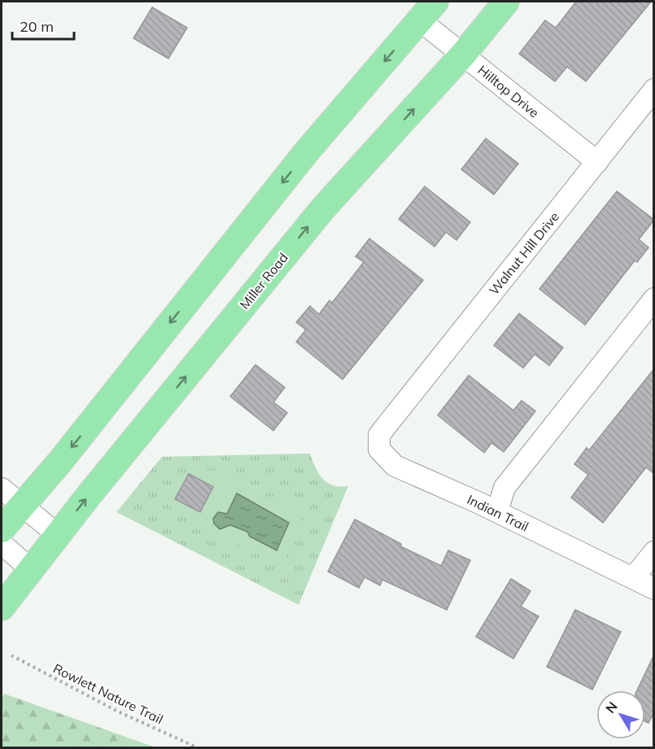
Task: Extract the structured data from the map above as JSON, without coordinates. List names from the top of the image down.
{
  "streets": {
    "main road": ["Miller Road"],
    "street": ["Hilltop Drive", "Walnut Hill Drive", "Indian Trail"],
    "path": ["Rowlett Nature Trail"]
  },
  "crossings": [
    ["Hilltop Drive", "Walnut Hill Drive"],
    ["Hilltop Drive", "Miller Road"],
    ["Walnut Hill Drive", "Indian Trail"]
  ],
  "scale_bar": "20 m",
  "north": "top left"
}
